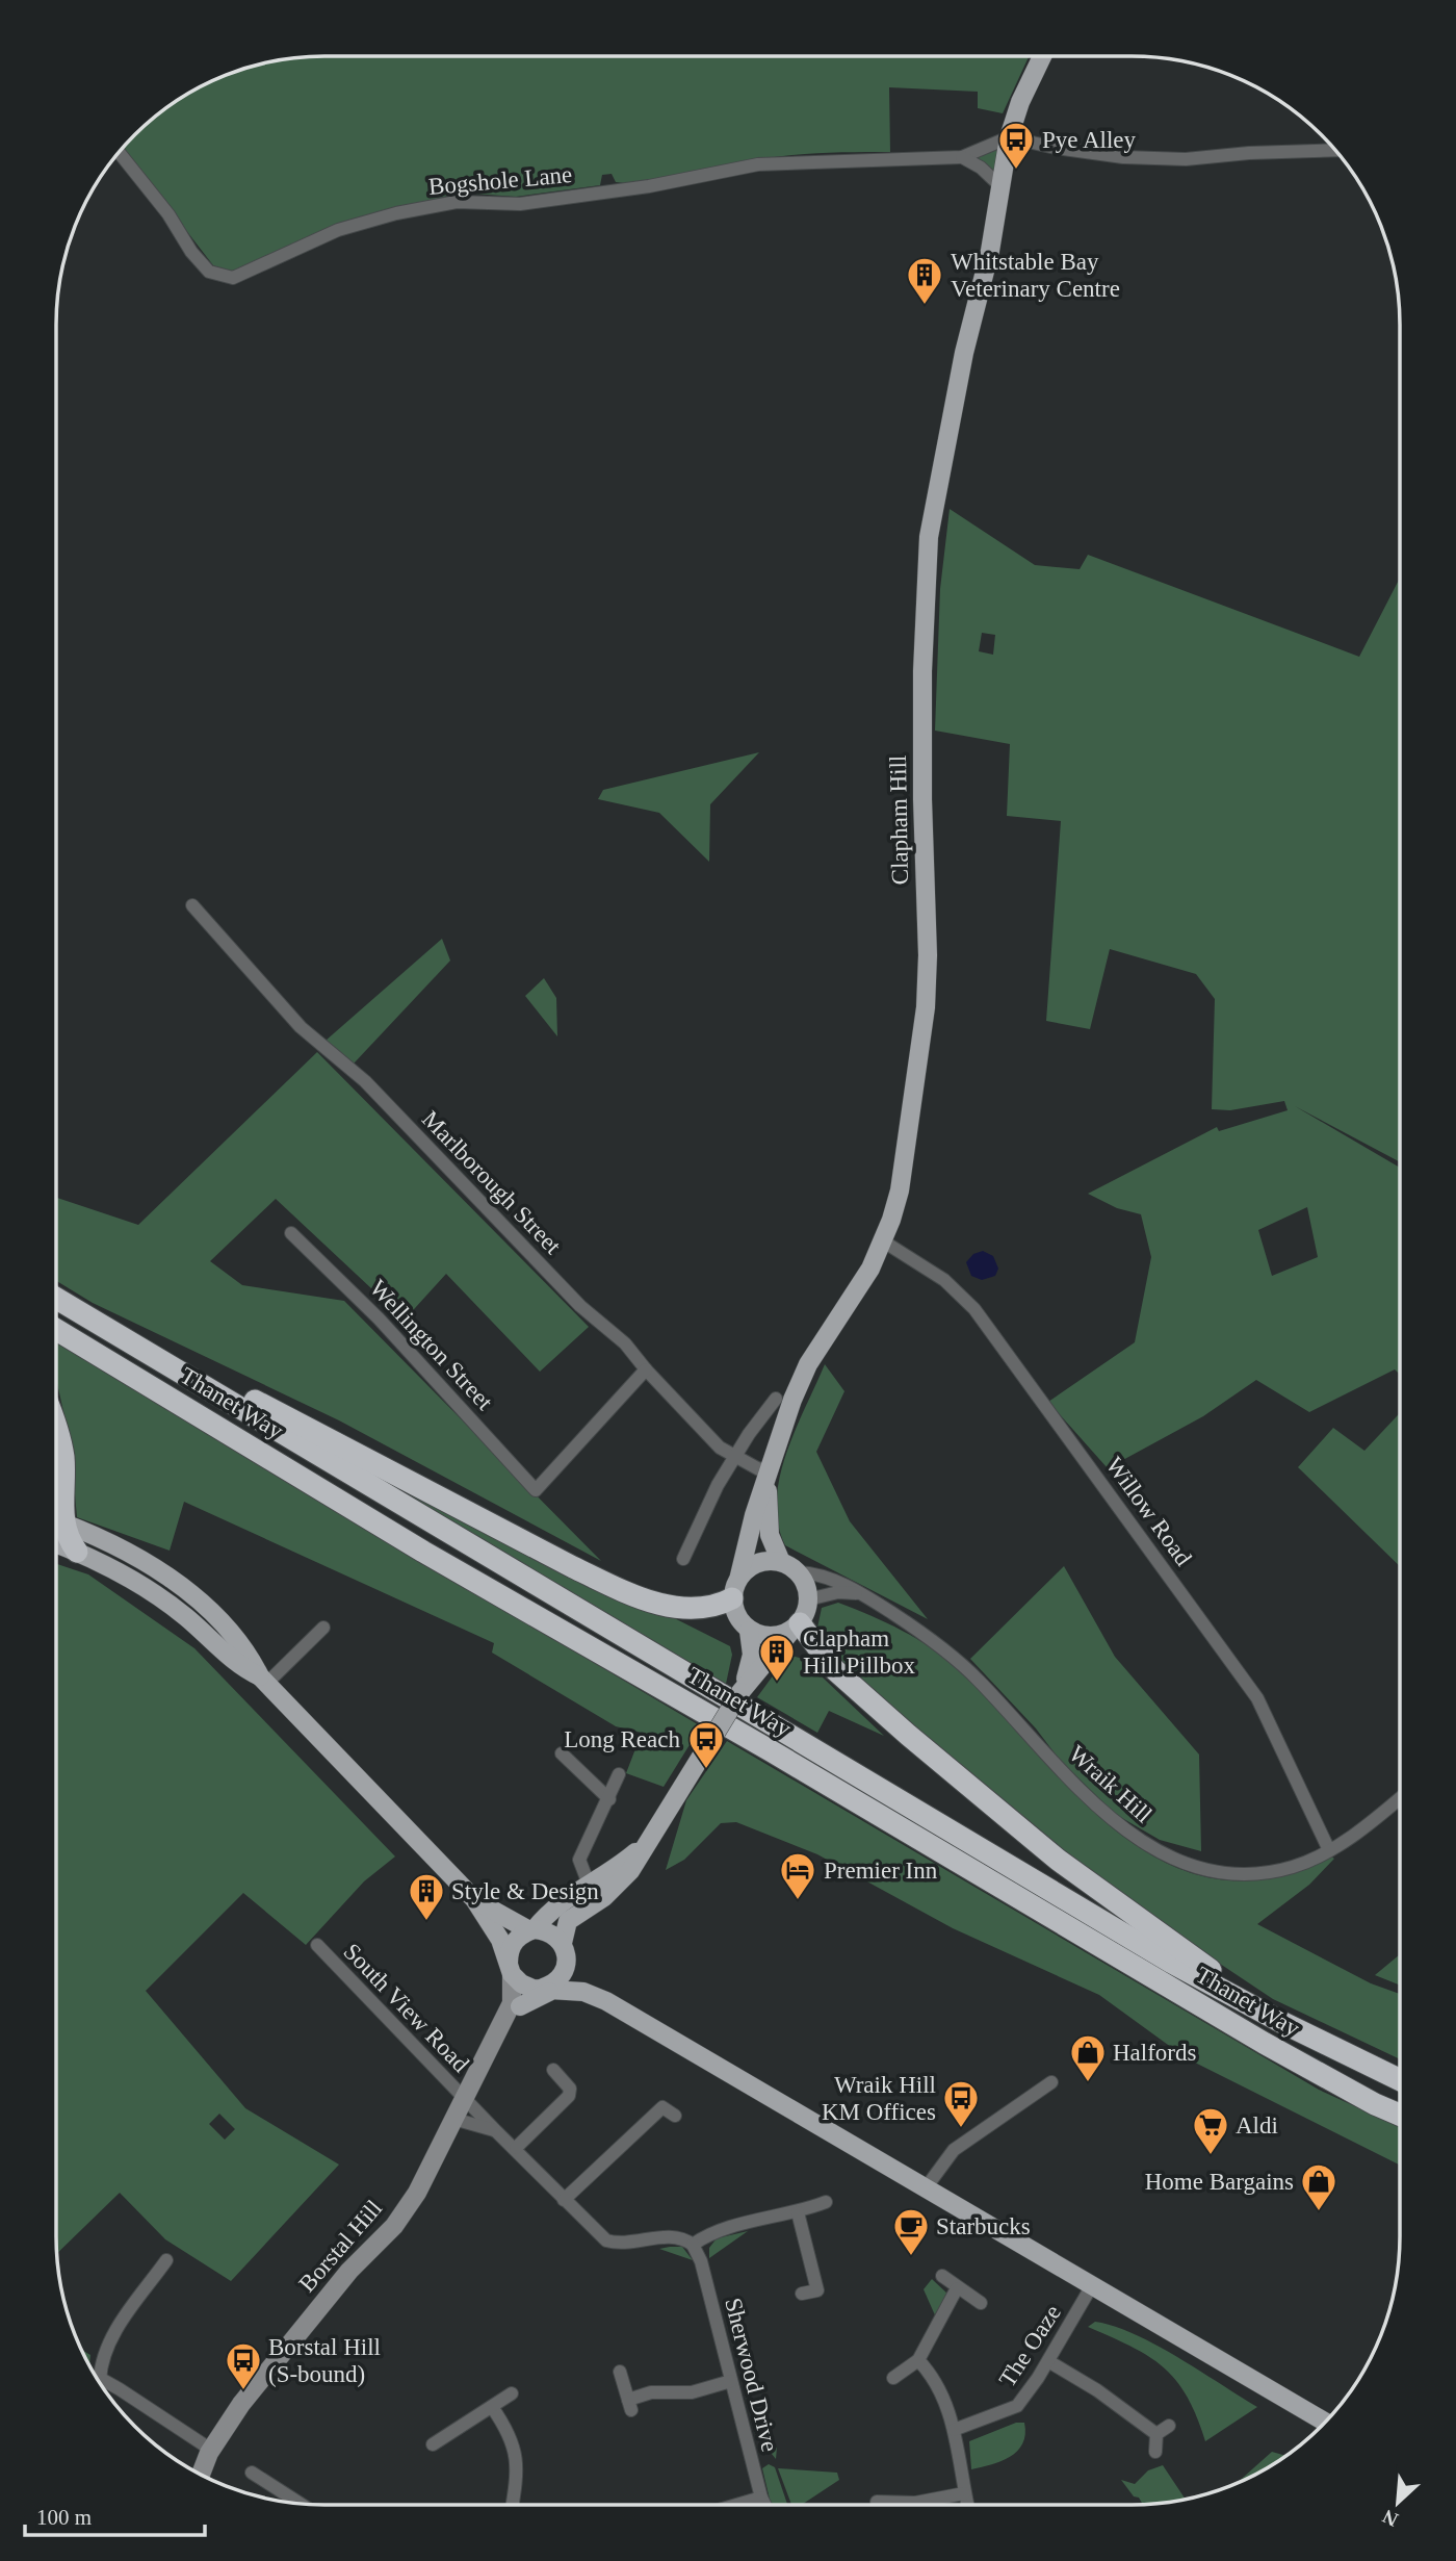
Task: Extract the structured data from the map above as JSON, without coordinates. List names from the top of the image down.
{
  "streets": {
    "highway": ["Thanet Way"],
    "main road": ["Clapham Hill", "Borstal Hill"],
    "street": [
      "Bogshole Lane",
      "Marlborough Street",
      "Wellington Street",
      "Willow Road",
      "Wraik Hill",
      "South View Road",
      "The Oaze",
      "Sherwood Drive"
    ]
  },
  "crossings": [
    ["Bogshole Lane", "Clapham Hill"],
    ["Clapham Hill", "Marlborough Street"],
    ["Clapham Hill", "Willow Road"],
    ["Clapham Hill", "Wraik Hill"],
    ["Marlborough Street", "Wellington Street"],
    ["Willow Road", "Wraik Hill"],
    ["South View Road", "Borstal Hill"],
    ["South View Road", "Sherwood Drive"]
  ],
  "places": {
    "bus stop": [
      "Pye Alley",
      "Long Reach",
      "Wraik Hill KM Offices",
      "Borstal Hill (S-bound)"
    ],
    "building": ["Whitstable Bay Veterinary Centre", "Clapham Hill Pillbox", "Style & Design"],
    "hotel": ["Premier Inn"],
    "shop": ["Halfords", "Home Bargains"],
    "supermarket": ["Aldi"],
    "cafe": ["Starbucks"]
  },
  "scale_bar": "100 m",
  "north": "bottom left"
}
